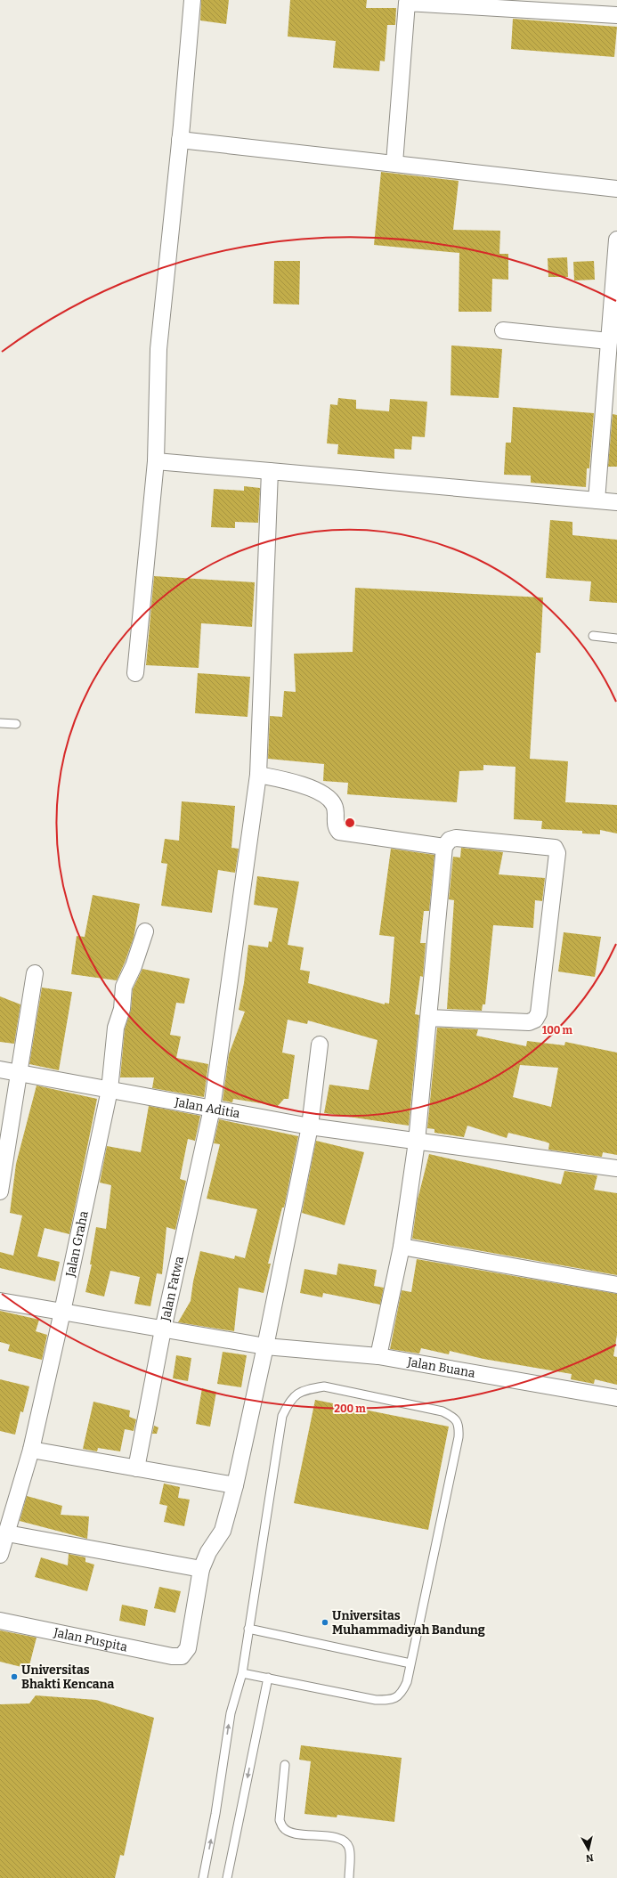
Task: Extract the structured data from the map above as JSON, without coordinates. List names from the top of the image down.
{
  "streets": {
    "street": [
      "Jalan Aditia",
      "Jalan Graha",
      "Jalan Fatwa",
      "Jalan Buana",
      "Jalan Puspita"
    ]
  },
  "crossings": [
    ["Jalan Aditia", "Jalan Graha"],
    ["Jalan Aditia", "Jalan Fatwa"],
    ["Jalan Graha", "Jalan Buana"],
    ["Jalan Fatwa", "Jalan Buana"]
  ],
  "places": ["Universitas Muhammadiyah Bandung", "Universitas Bhakti Kencana"],
  "north": "bottom",
  "rings": ["100 m", "200 m"]
}
